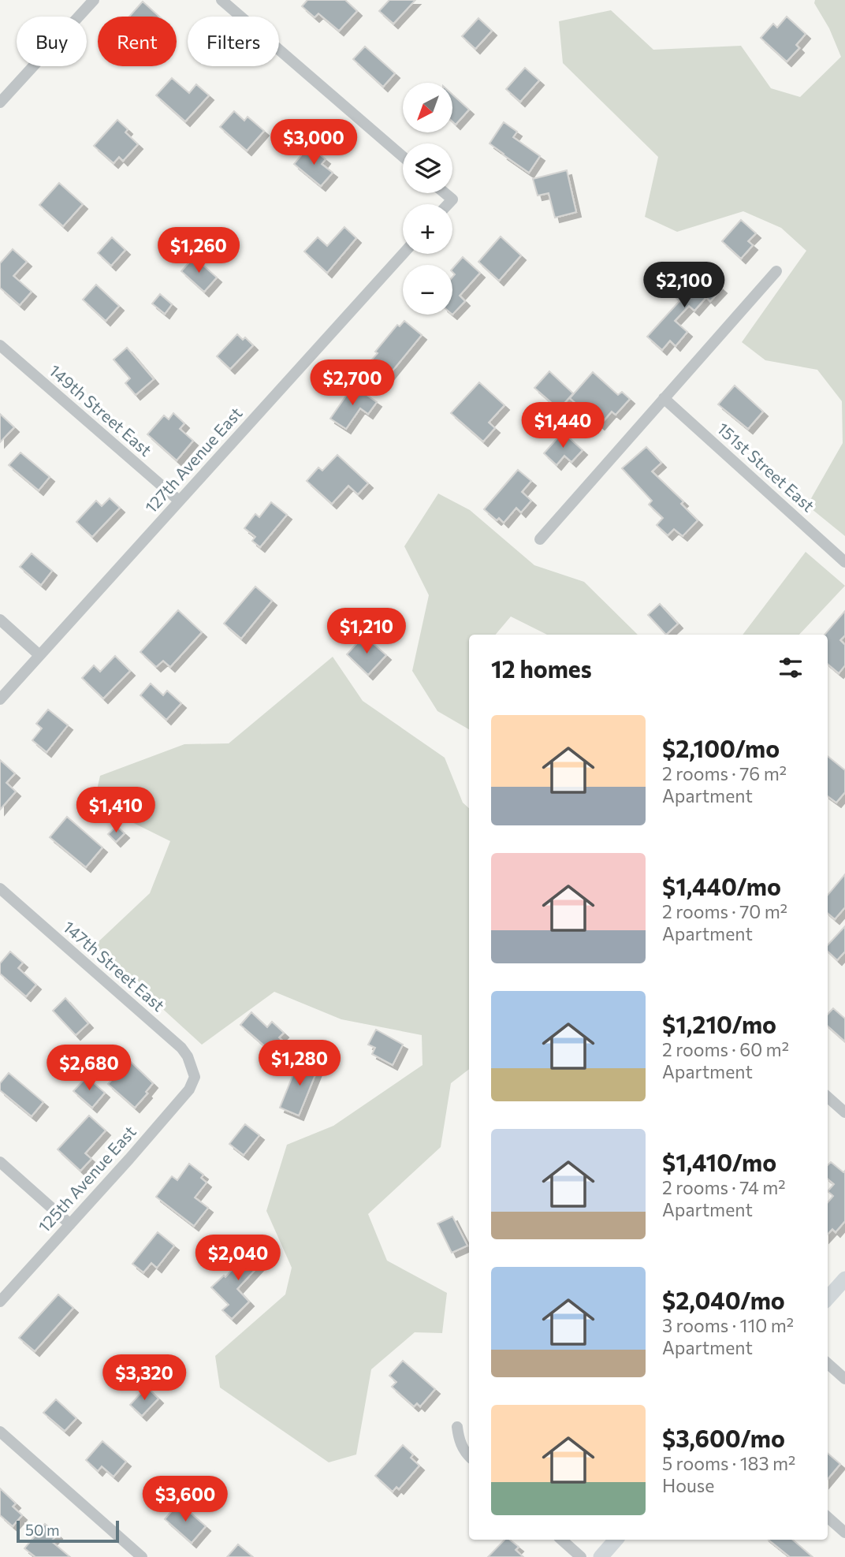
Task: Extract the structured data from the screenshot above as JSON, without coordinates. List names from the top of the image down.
{
  "streets": {
    "street": [
      "149th Street East",
      "127th Avenue East",
      "151st Street East",
      "147th Street East",
      "125th Avenue East"
    ]
  },
  "crossings": [
    ["149th Street East", "127th Avenue East"],
    ["147th Street East", "125th Avenue East"]
  ],
  "scale_bar": "50 m",
  "north": "bottom left",
  "page": {
    "chip": ["Buy", "Rent", "Filters"],
    "map_buttons": ["+", "−"],
    "price": [
      "$3,000",
      "$1,260",
      "$2,100",
      "$2,700",
      "$1,440",
      "$1,210",
      "$1,410",
      "$1,280",
      "$2,680",
      "$2,040",
      "$3,320",
      "$3,600"
    ],
    "heading": "12 homes",
    "list": [
      {
        "name": "$2,100/mo",
        "note": "2 rooms · 76 m² · Apartment"
      },
      {
        "name": "$1,440/mo",
        "note": "2 rooms · 70 m² · Apartment"
      },
      {
        "name": "$1,210/mo",
        "note": "2 rooms · 60 m² · Apartment"
      },
      {
        "name": "$1,410/mo",
        "note": "2 rooms · 74 m² · Apartment"
      },
      {
        "name": "$2,040/mo",
        "note": "3 rooms · 110 m² · Apartment"
      },
      {
        "name": "$3,600/mo",
        "note": "5 rooms · 183 m² · House"
      }
    ],
    "scale": "50 m"
  }
}
